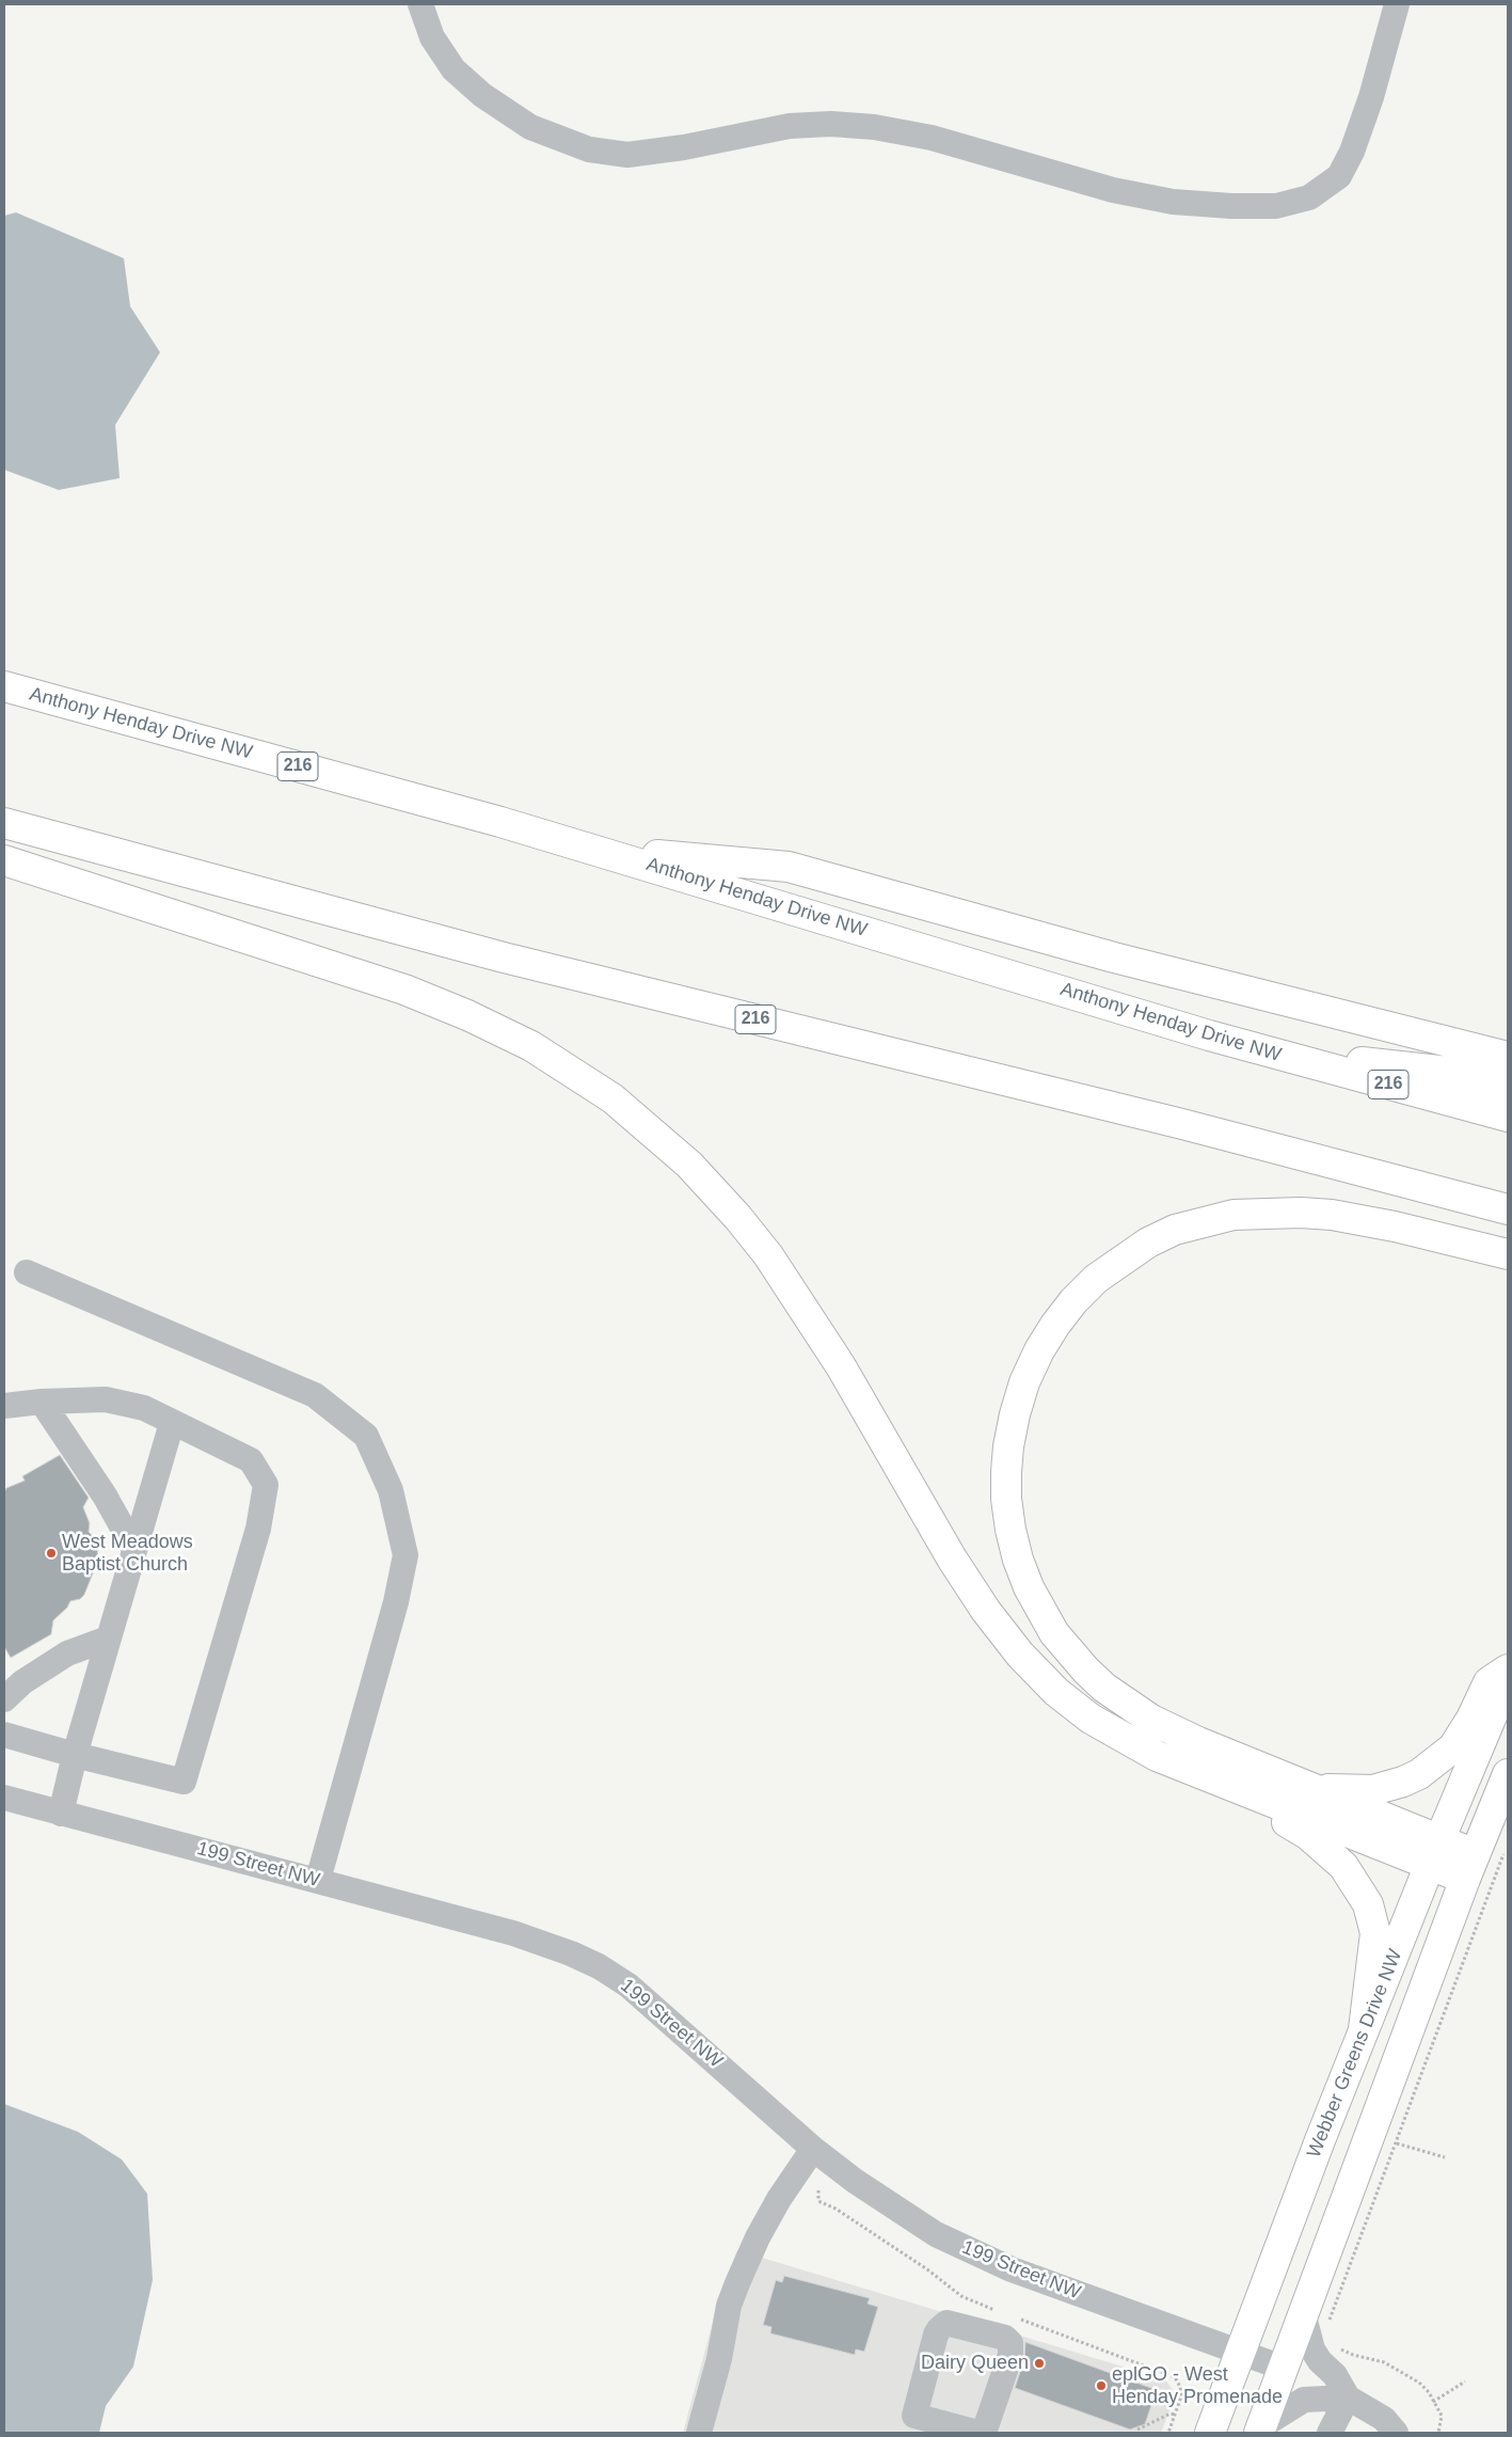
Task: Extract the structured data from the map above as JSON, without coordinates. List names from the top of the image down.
{
  "streets": {
    "main road": ["Anthony Henday Drive NW", "216", "Webber Greens Drive NW"],
    "street": ["199 Street NW"]
  },
  "crossings": [
    ["199 Street NW", "Webber Greens Drive NW"]
  ],
  "places": ["West Meadows Baptist Church", "Dairy Queen", "eplGO - West Henday Promenade"]
}
